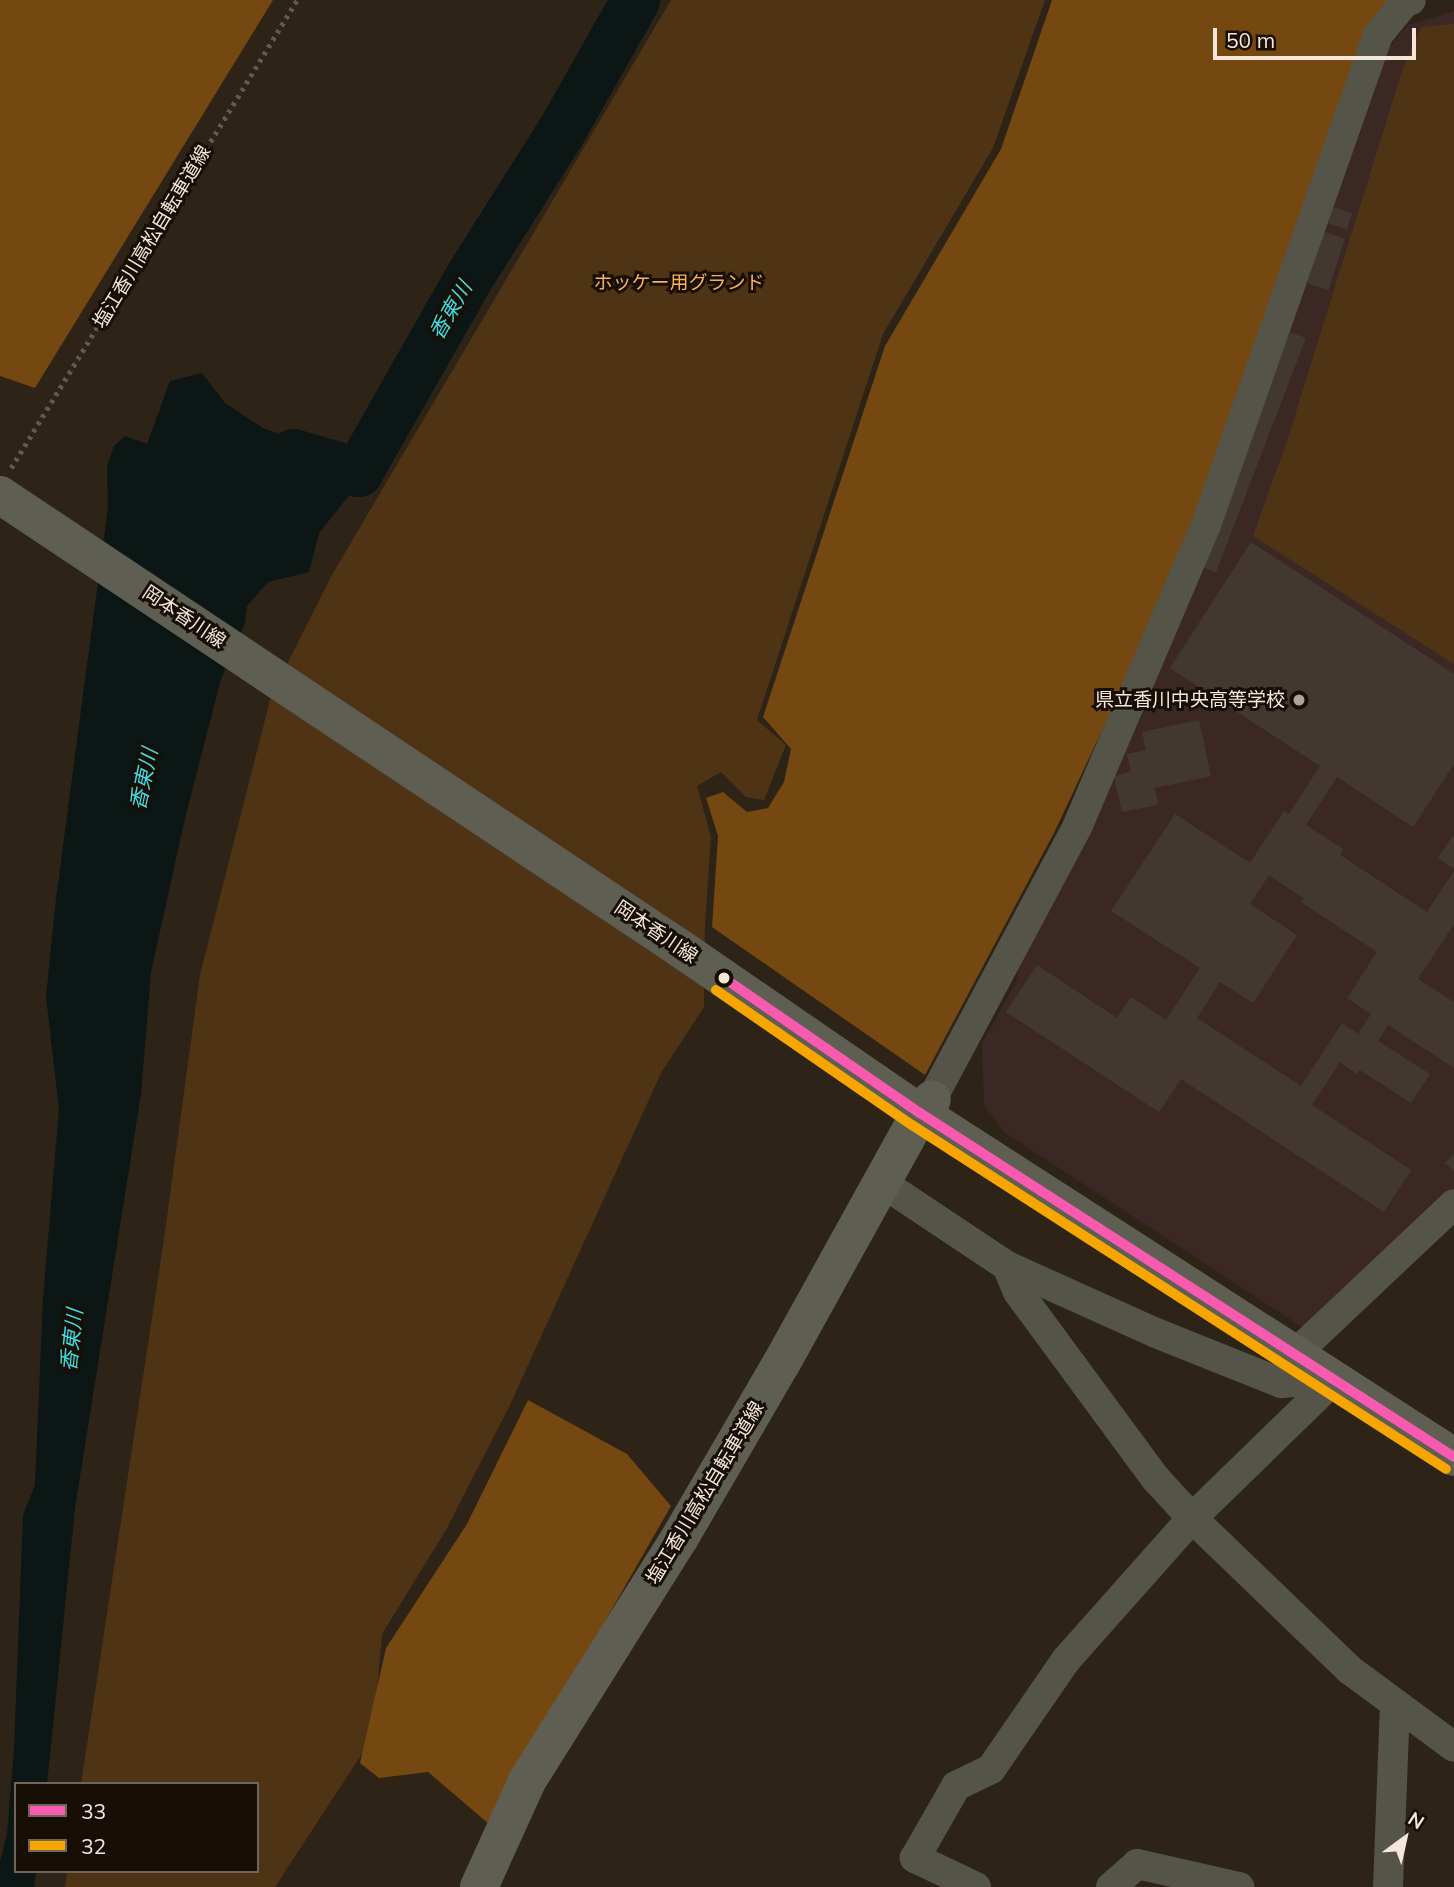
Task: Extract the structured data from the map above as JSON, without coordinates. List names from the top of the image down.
{
  "streets": {
    "main road": ["塩江香川高松自転車道線", "岡本香川線"]
  },
  "crossings": [
    ["塩江香川高松自転車道線", "岡本香川線"]
  ],
  "water": ["香東川"],
  "parks": ["ホッケー用グランド"],
  "places": ["県立香川中央高等学校"],
  "lines": ["transit line 33", "transit line 32"],
  "legend": ["33", "32"],
  "scale_bar": "50 m",
  "north": "top right"
}
